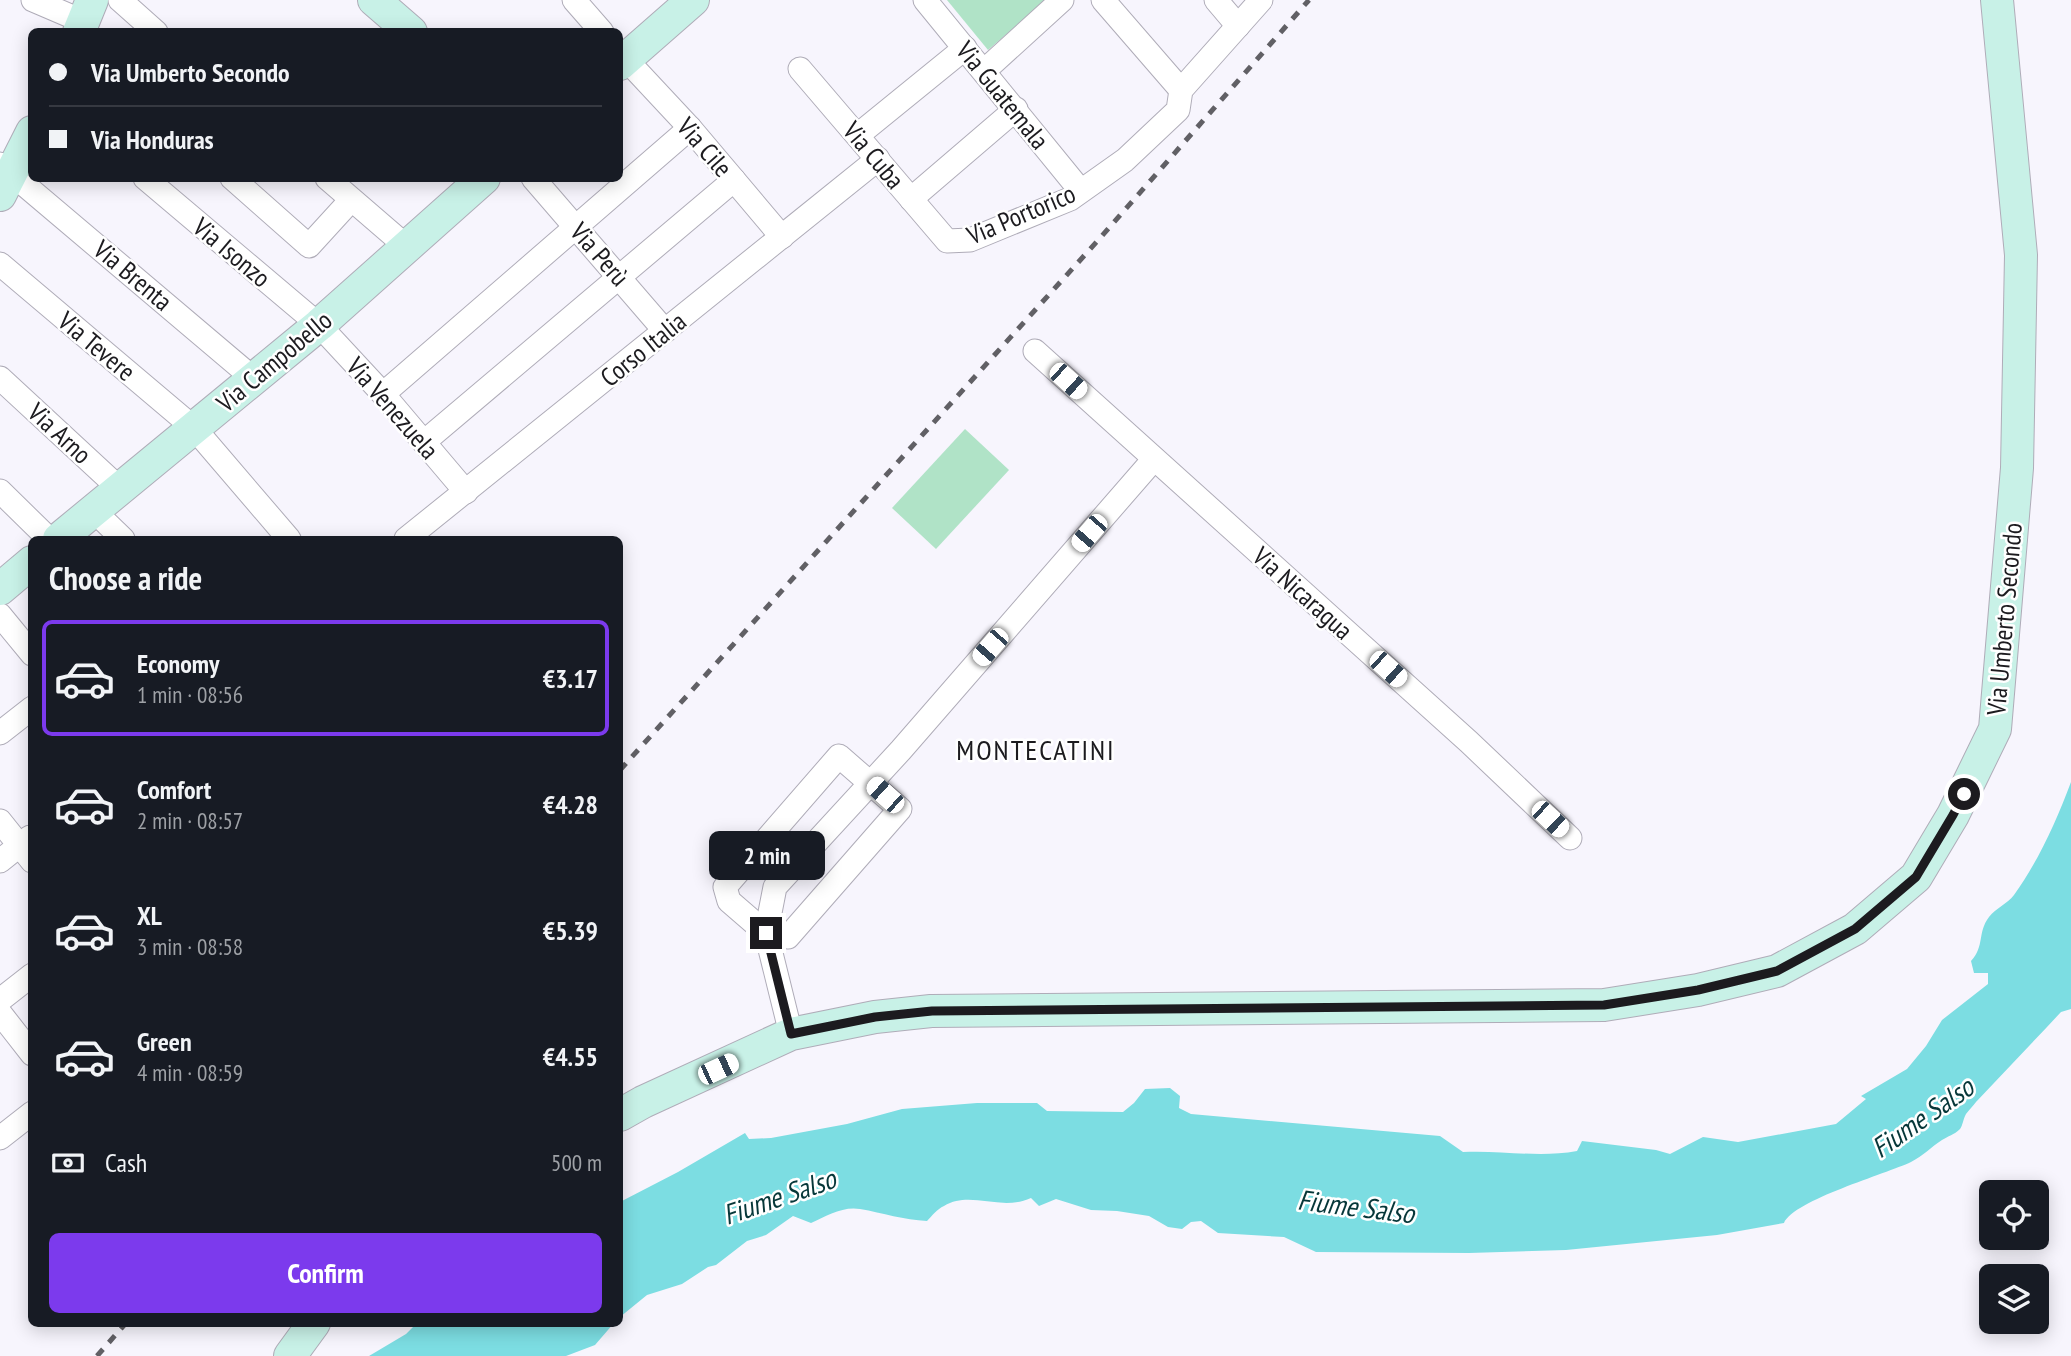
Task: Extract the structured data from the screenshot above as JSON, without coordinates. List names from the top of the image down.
{
  "streets": {
    "main road": ["Via Campobello", "Via Umberto Secondo"],
    "street": [
      "Via Guatemala",
      "Via Cile",
      "Via Cuba",
      "Via Portorico",
      "Via Isonzo",
      "Via Perù",
      "Via Brenta",
      "Via Tevere",
      "Corso Italia",
      "Via Venezuela",
      "Via Arno",
      "Via Nicaragua"
    ]
  },
  "crossings": [
    ["Via Guatemala", "Via Portorico"],
    ["Via Cile", "Corso Italia"],
    ["Via Cuba", "Via Portorico"],
    ["Via Cuba", "Corso Italia"],
    ["Via Isonzo", "Via Campobello"],
    ["Via Isonzo", "Via Venezuela"],
    ["Via Perù", "Corso Italia"],
    ["Via Brenta", "Via Campobello"],
    ["Via Tevere", "Via Campobello"],
    ["Corso Italia", "Via Venezuela"],
    ["Via Campobello", "Via Venezuela"],
    ["Via Campobello", "Via Arno"]
  ],
  "districts": ["MONTECATINI"],
  "water": ["Fiume Salso"],
  "page": {
    "banner": ["Via Umberto Secondo", "Via Honduras"],
    "heading": "Choose a ride",
    "list": [
      {
        "name": "Economy",
        "note": "1 min · 08:56",
        "value": "€3.17"
      },
      {
        "name": "Comfort",
        "note": "2 min · 08:57",
        "value": "€4.28"
      },
      {
        "name": "XL",
        "note": "3 min · 08:58",
        "value": "€5.39"
      },
      {
        "name": "Green",
        "note": "4 min · 08:59",
        "value": "€4.55"
      }
    ],
    "bubble": "2 min",
    "pay": ["Cash", "500 m"],
    "buttons": "Confirm"
  }
}
